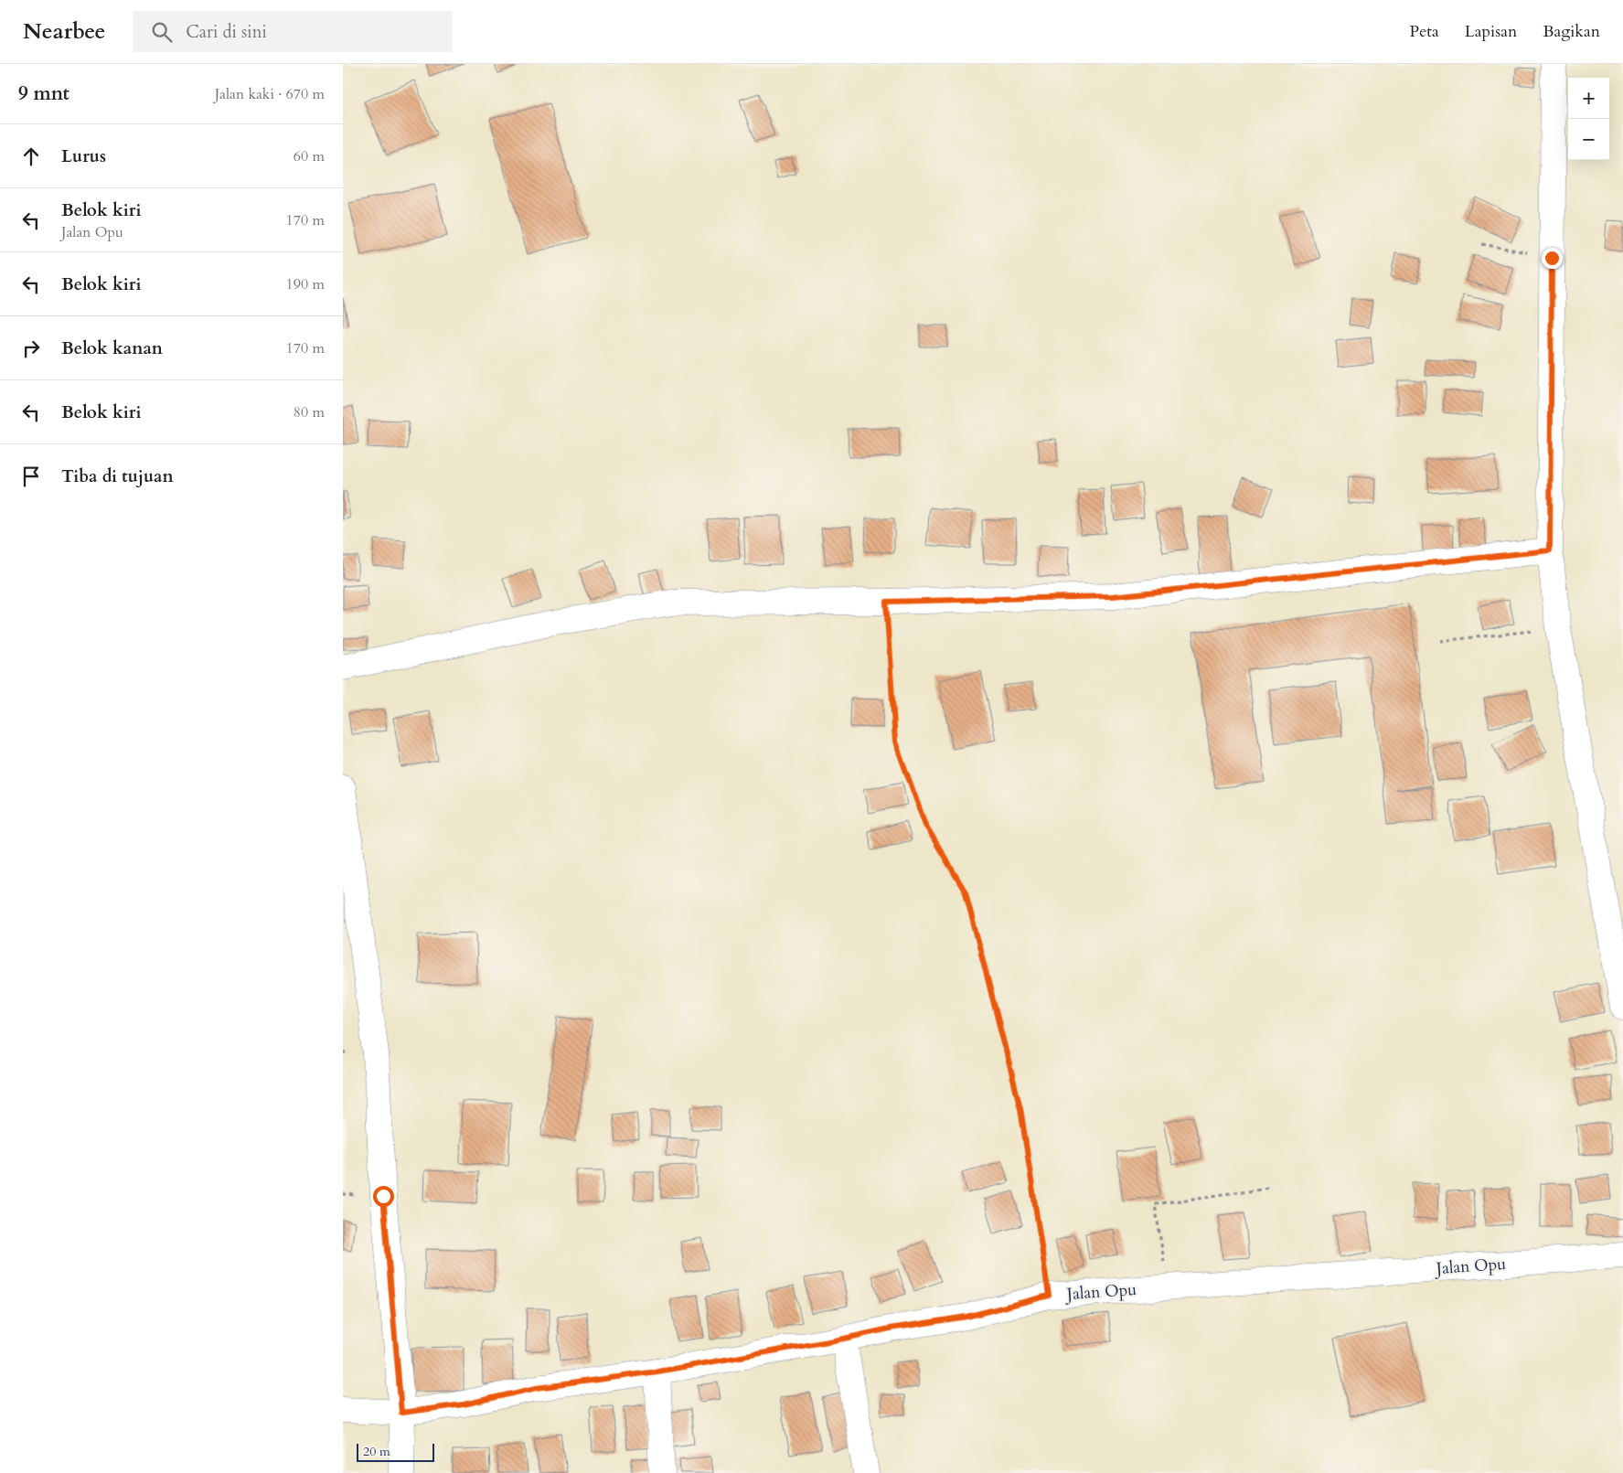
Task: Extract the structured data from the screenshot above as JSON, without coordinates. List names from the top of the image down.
{
  "streets": {
    "street": ["Jalan Opu"]
  },
  "scale_bar": "20 m",
  "page": {
    "header": "Nearbee",
    "search": "Cari di sini",
    "nav": ["Peta", "Lapisan", "Bagikan"],
    "heading": ["9 mnt", "Jalan kaki · 670 m"],
    "map_buttons": ["+", "−"],
    "list": [
      ["Lurus", "60 m"],
      ["Belok kiri", "Jalan Opu", "170 m"],
      ["Belok kiri", "190 m"],
      ["Belok kanan", "170 m"],
      ["Belok kiri", "80 m"],
      "Tiba di tujuan"
    ],
    "scale": "20 m"
  }
}
